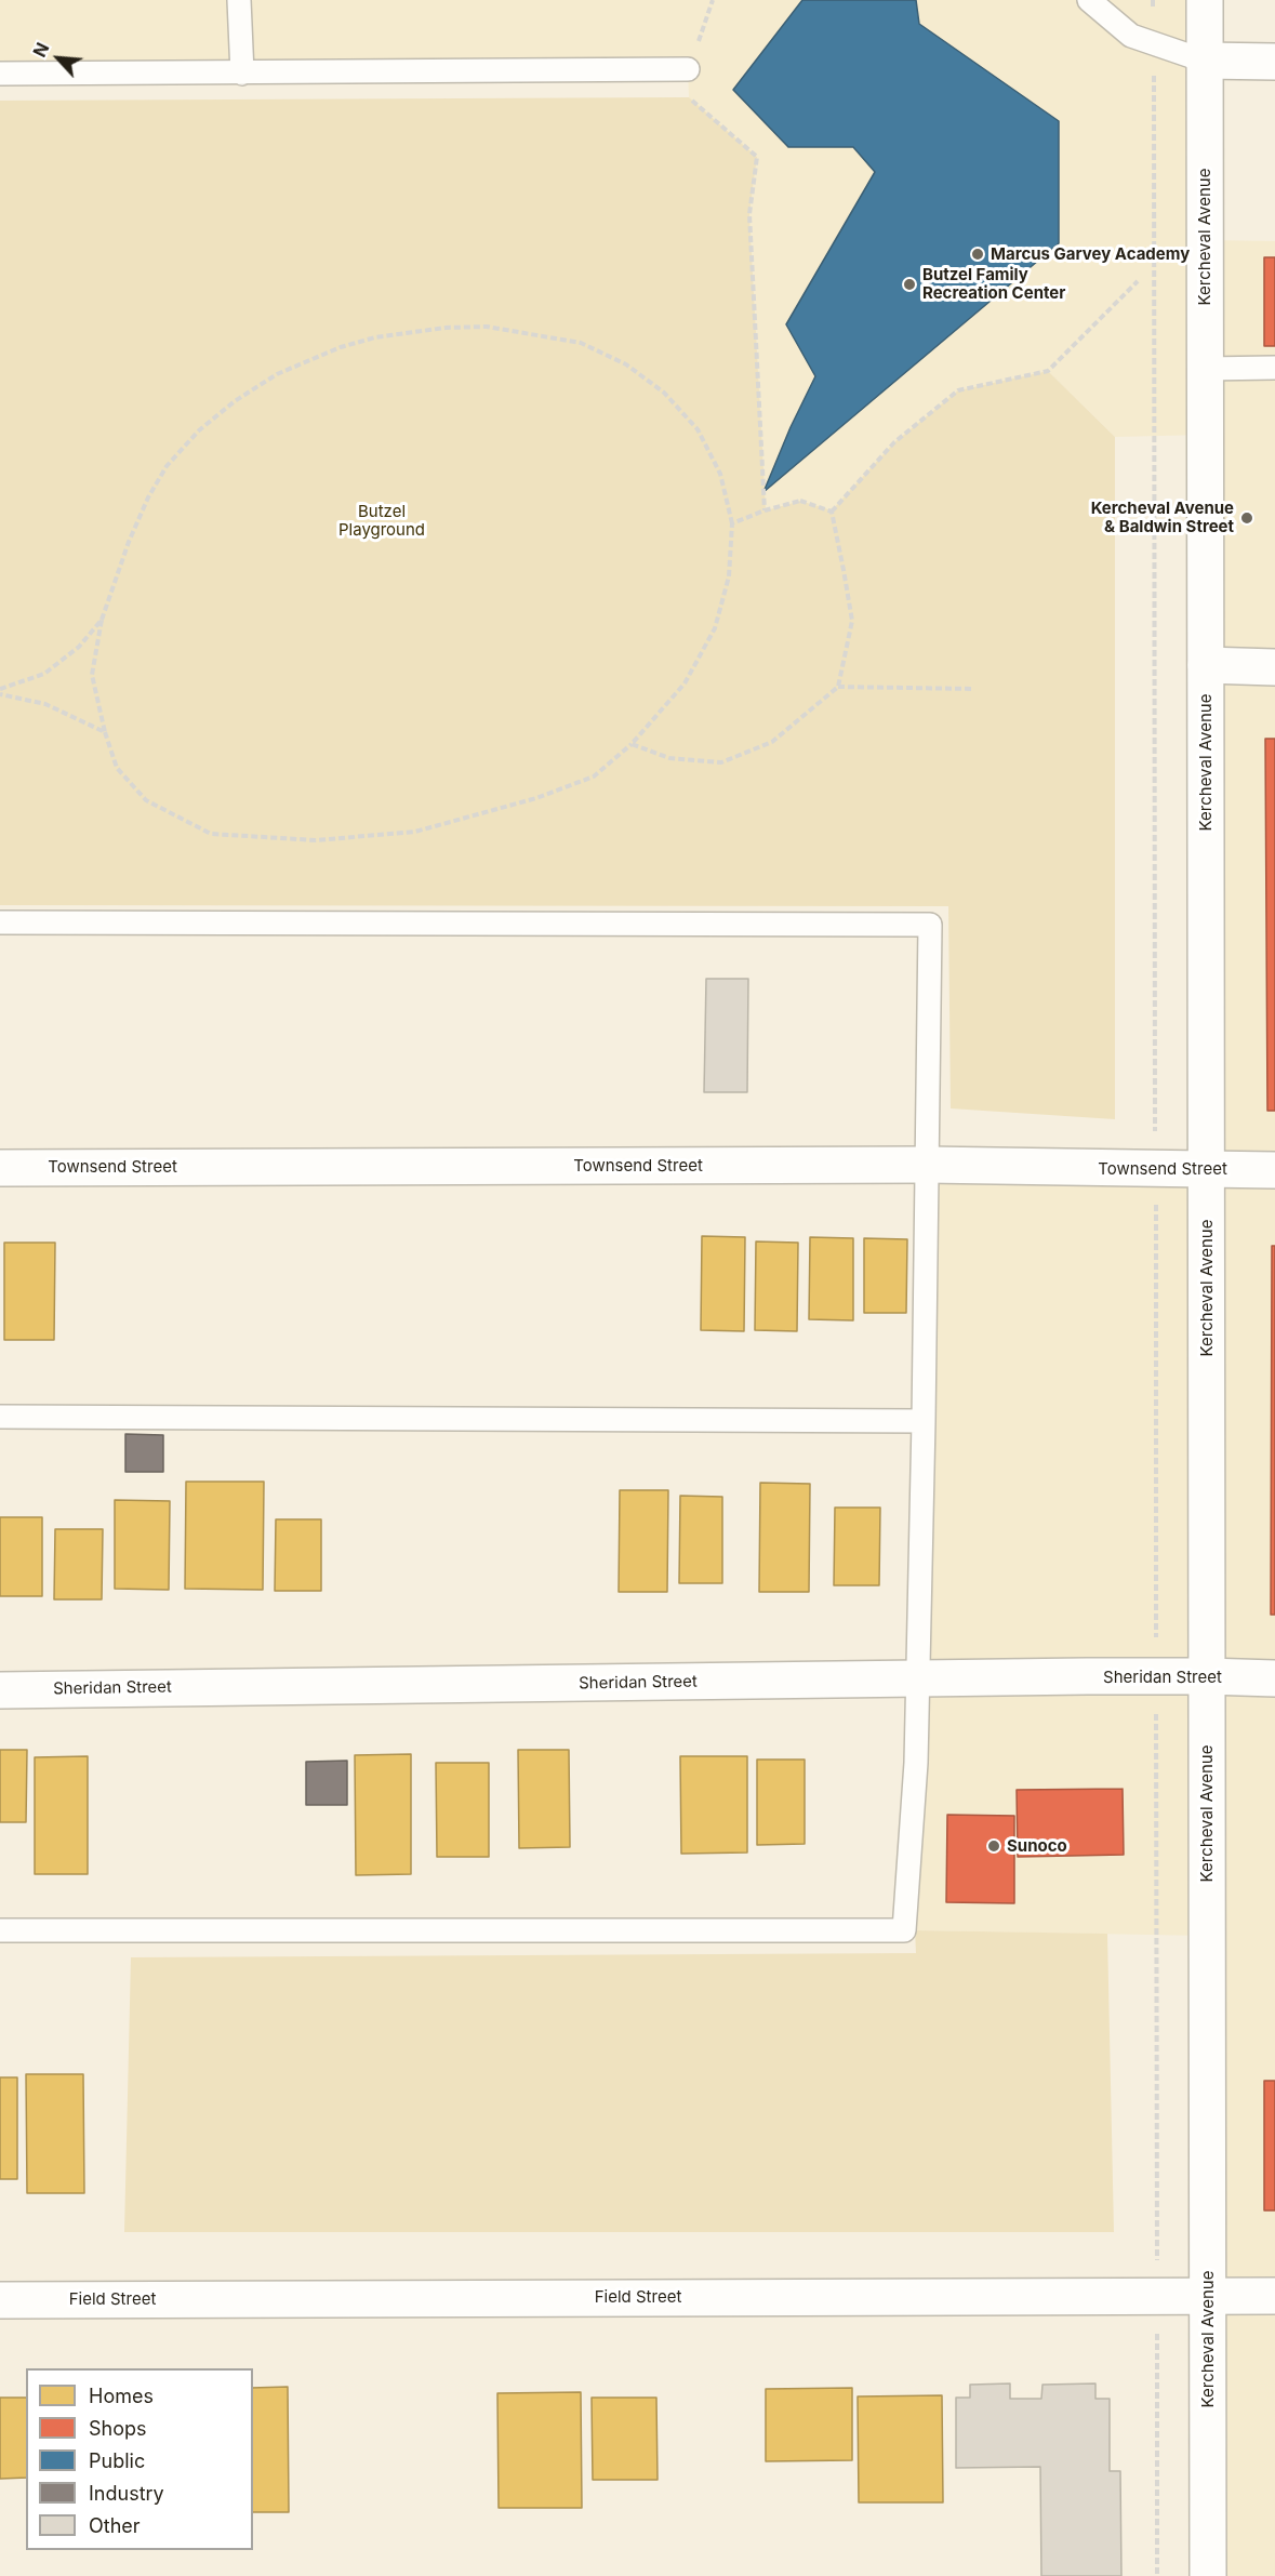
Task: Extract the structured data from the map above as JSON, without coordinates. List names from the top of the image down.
{
  "streets": {
    "street": [
      "Kercheval Avenue",
      "Townsend Street",
      "Sheridan Street",
      "Field Street"
    ]
  },
  "crossings": [
    ["Kercheval Avenue", "Townsend Street"],
    ["Kercheval Avenue", "Sheridan Street"],
    ["Kercheval Avenue", "Field Street"]
  ],
  "parks": ["Butzel Playground"],
  "places": [
    "Marcus Garvey Academy",
    "Butzel Family Recreation Center",
    "Kercheval Avenue & Baldwin Street",
    "Sunoco"
  ],
  "legend": [
    "Homes",
    "Shops",
    "Public",
    "Industry",
    "Other"
  ],
  "north": "top left"
}
